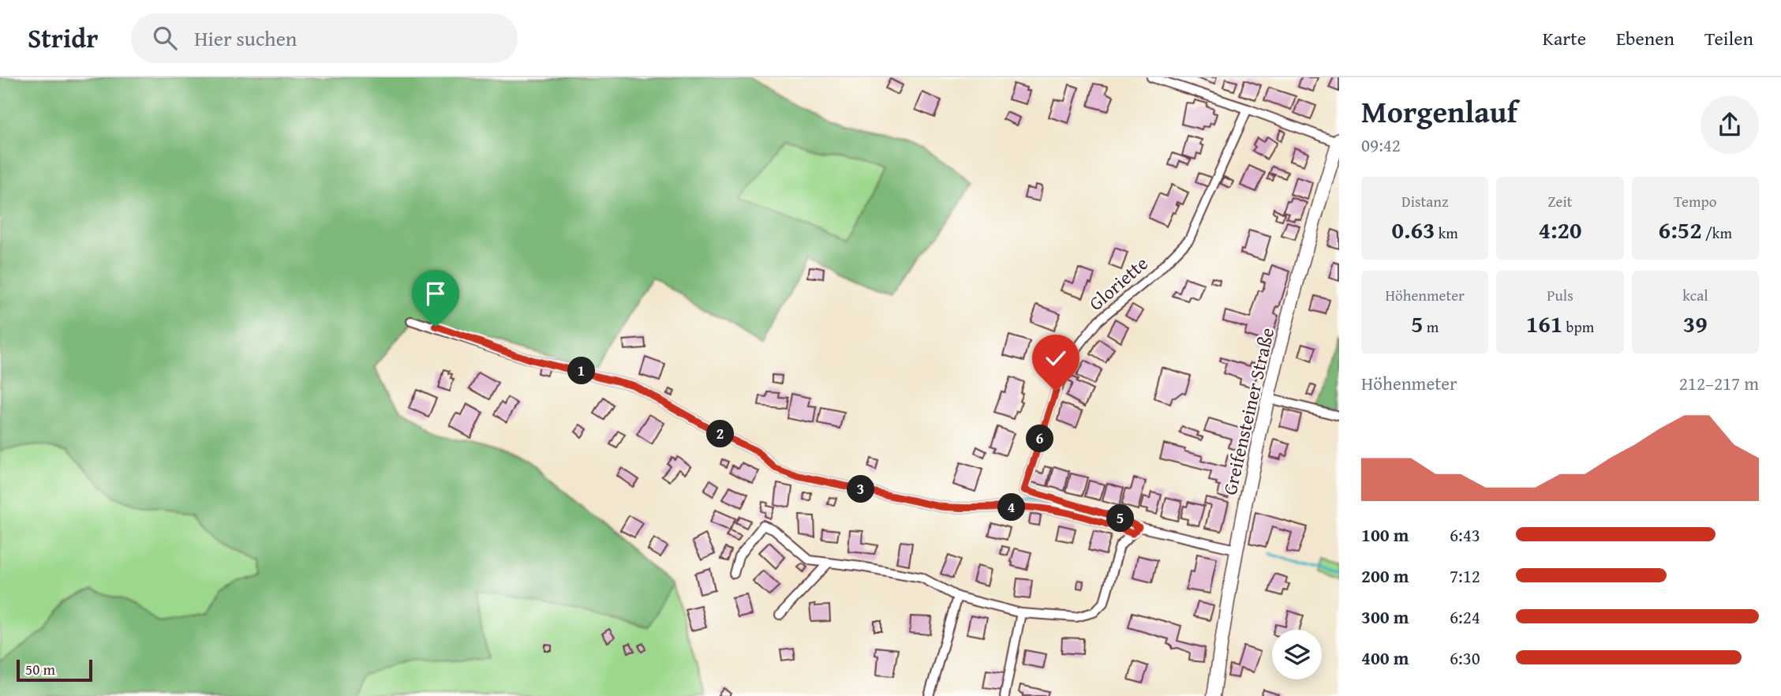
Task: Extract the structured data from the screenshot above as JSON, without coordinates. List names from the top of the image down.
{
  "streets": {
    "main road": ["Greifensteiner Straße"],
    "street": ["Gloriette"]
  },
  "scale_bar": "50 m",
  "page": {
    "header": "Stridr",
    "search": "Hier suchen",
    "nav": ["Karte", "Ebenen", "Teilen"],
    "heading": ["Morgenlauf", "09:42"],
    "stats": [
      ["Distanz", "0.63 km"],
      ["Zeit", "4:20"],
      ["Tempo", "6:52 /km"],
      ["Höhenmeter", "5 m"],
      ["Puls", "161 bpm"],
      ["kcal", "39"]
    ],
    "pins": [
      "1",
      "2",
      "6",
      "3",
      "4",
      "5"
    ],
    "chart": ["Höhenmeter", "212–217 m"],
    "list": [
      {
        "name": "100 m",
        "note": "6:43"
      },
      {
        "name": "200 m",
        "note": "7:12"
      },
      {
        "name": "300 m",
        "note": "6:24"
      },
      {
        "name": "400 m",
        "note": "6:30"
      }
    ],
    "scale": "50 m"
  }
}
